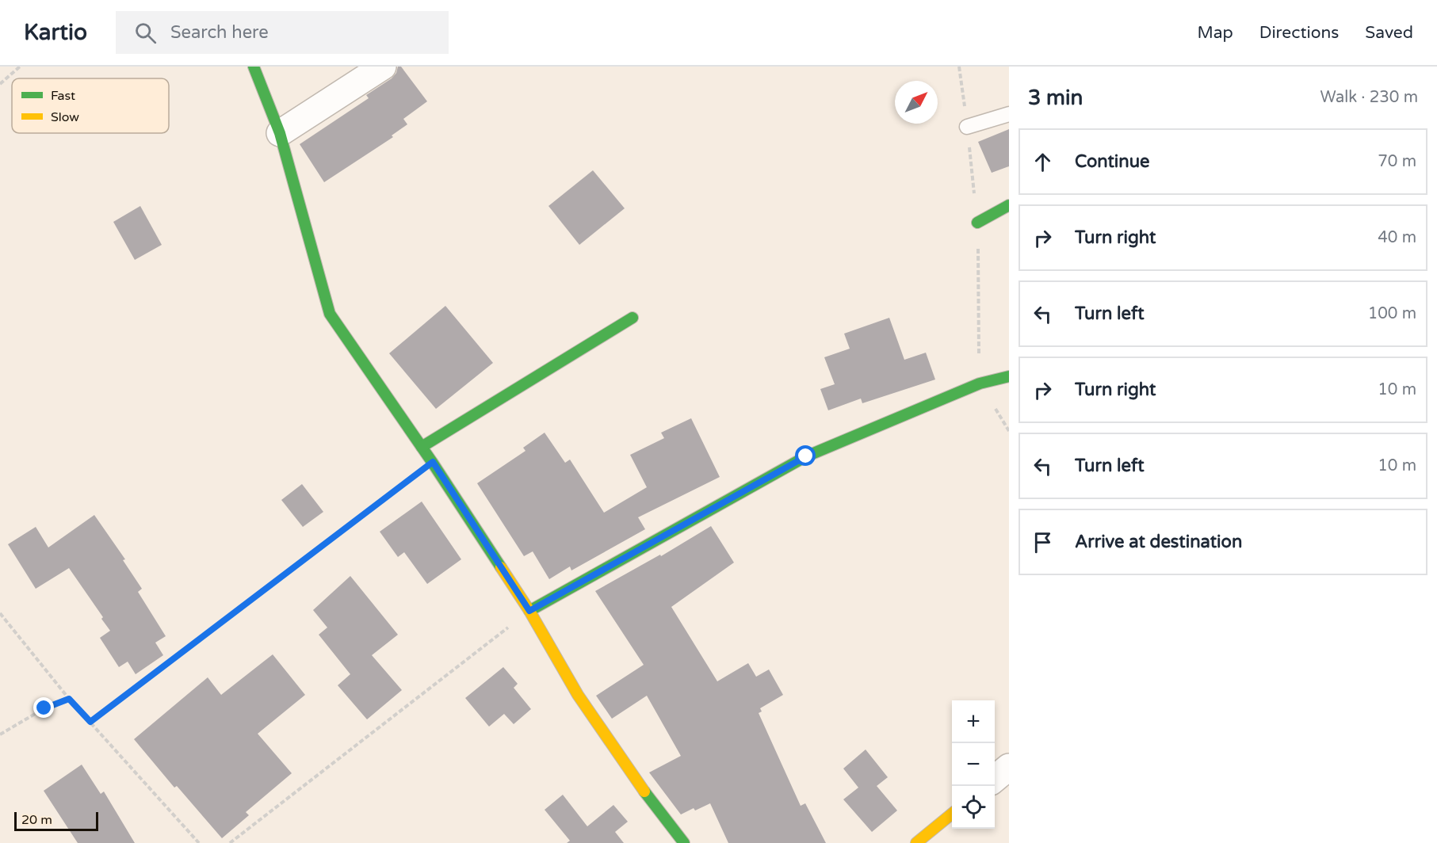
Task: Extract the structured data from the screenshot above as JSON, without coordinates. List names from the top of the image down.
{
  "legend": ["Fast", "Slow"],
  "scale_bar": "20 m",
  "north": "top right",
  "page": {
    "header": "Kartio",
    "search": "Search here",
    "nav": ["Map", "Directions", "Saved"],
    "heading": ["3 min", "Walk · 230 m"],
    "list": [
      ["Continue", "70 m"],
      ["Turn right", "40 m"],
      ["Turn left", "100 m"],
      ["Turn right", "10 m"],
      ["Turn left", "10 m"],
      "Arrive at destination"
    ],
    "map_buttons": ["+", "−"],
    "scale": "20 m"
  }
}
